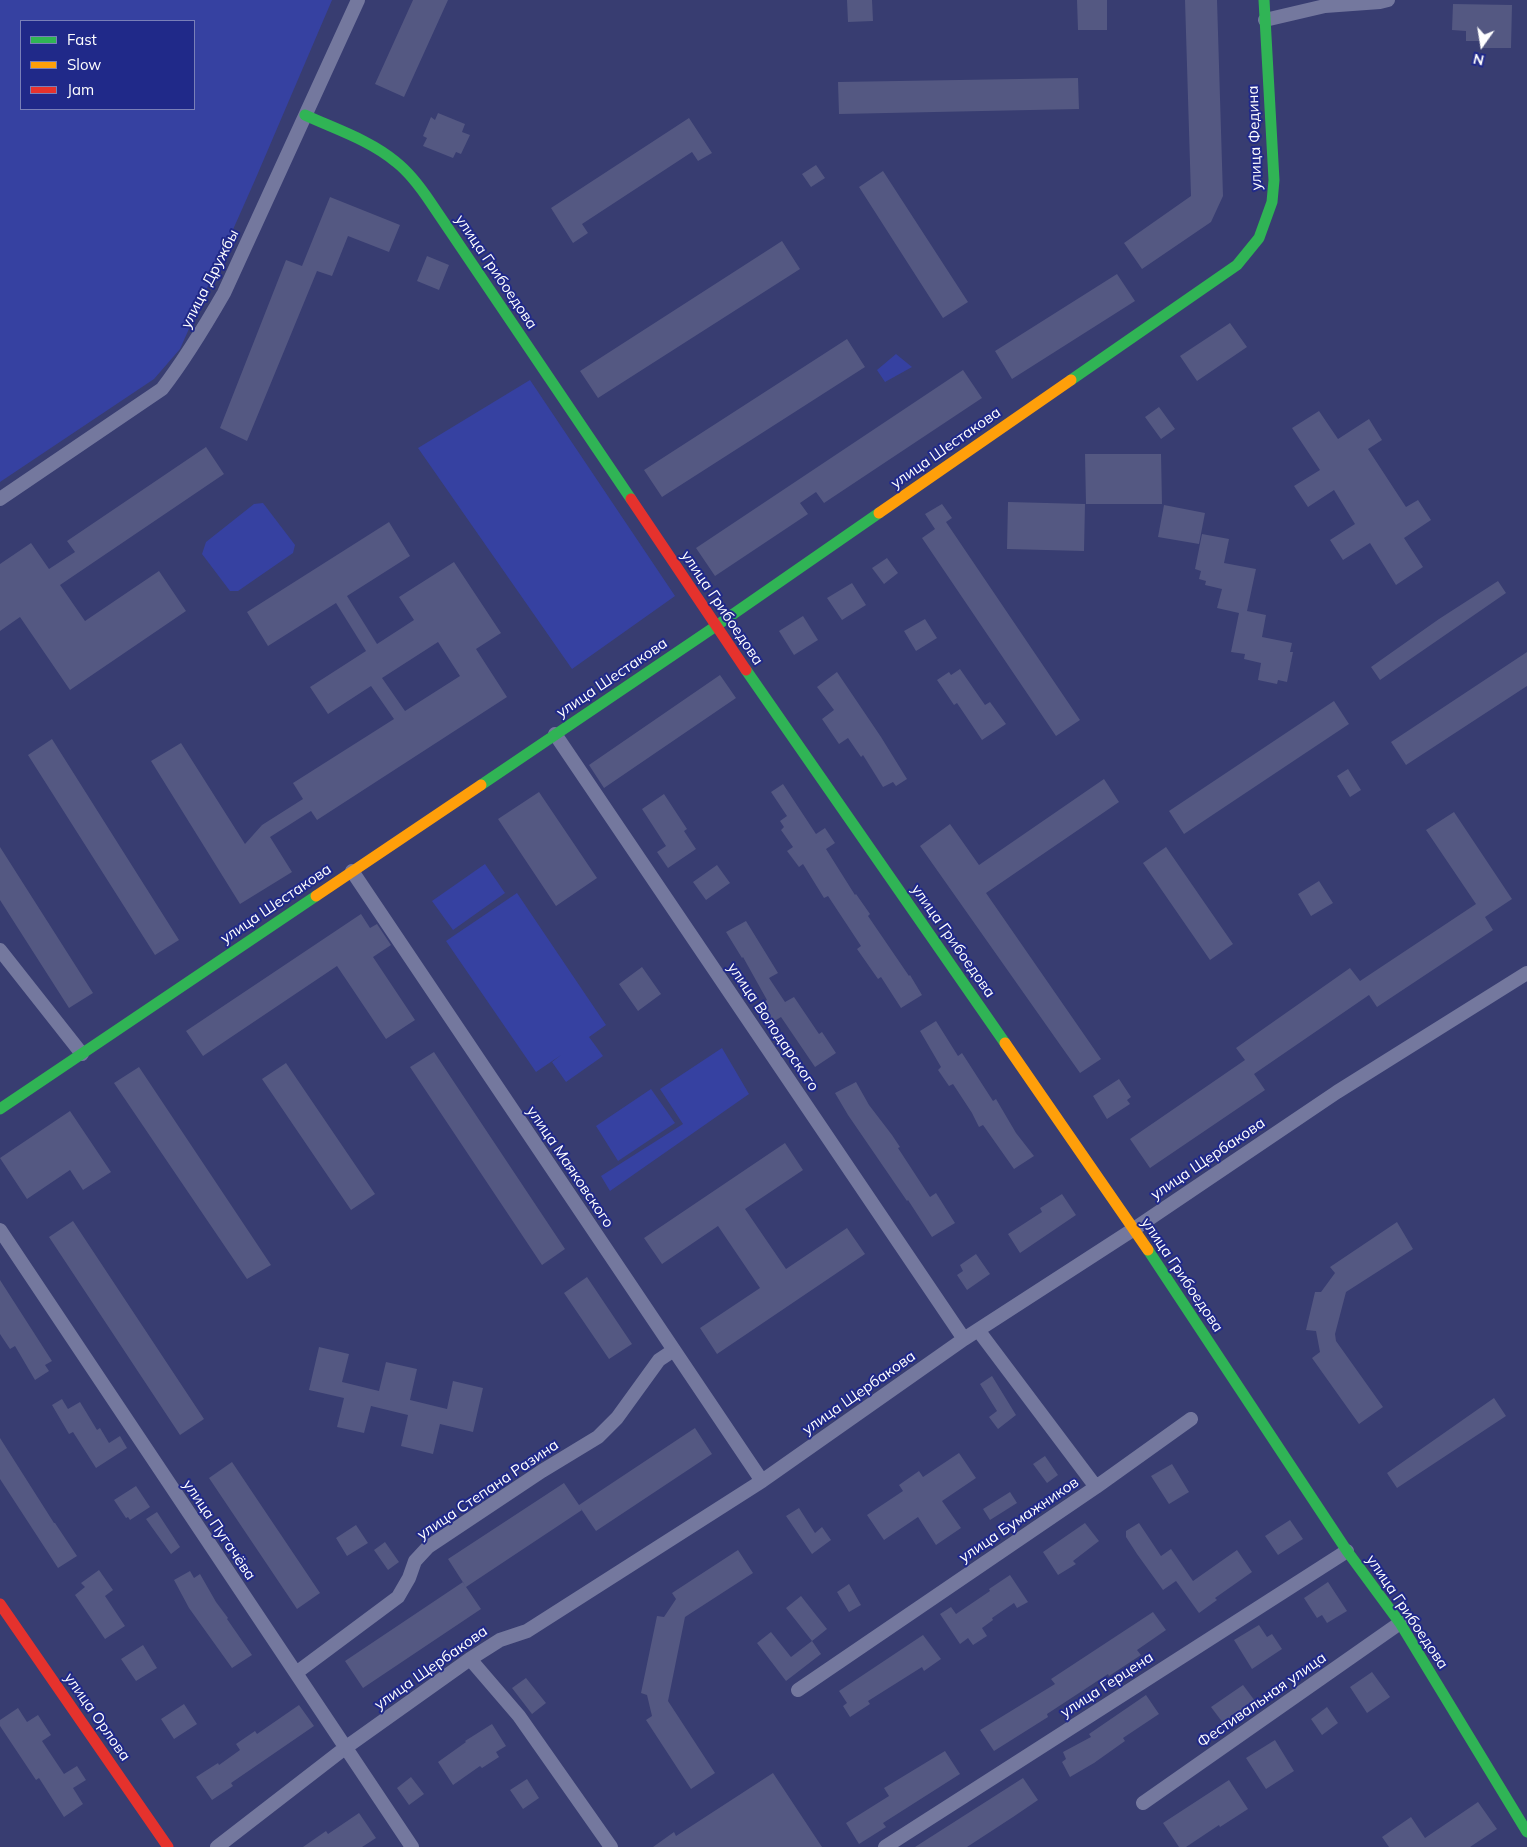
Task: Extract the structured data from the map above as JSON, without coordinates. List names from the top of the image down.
{
  "streets": {
    "street": [
      "улица Федина",
      "улица Грибоедова",
      "улица Дружбы",
      "улица Шестакова",
      "улица Володарского",
      "улица Щербакова",
      "улица Маяковского",
      "улица Степана Разина",
      "улица Бумажников",
      "улица Пугачёва",
      "улица Герцена",
      "Фестивальная улица",
      "улица Орлова"
    ]
  },
  "crossings": [
    ["улица Федина", "улица Шестакова"],
    ["улица Грибоедова", "улица Дружбы"],
    ["улица Грибоедова", "улица Шестакова"],
    ["улица Грибоедова", "улица Щербакова"],
    ["улица Грибоедова", "улица Герцена"],
    ["улица Грибоедова", "Фестивальная улица"],
    ["улица Шестакова", "улица Володарского"],
    ["улица Шестакова", "улица Маяковского"],
    ["улица Володарского", "улица Щербакова"],
    ["улица Щербакова", "улица Маяковского"],
    ["улица Щербакова", "улица Бумажников"],
    ["улица Щербакова", "улица Пугачёва"],
    ["улица Маяковского", "улица Степана Разина"],
    ["улица Степана Разина", "улица Пугачёва"]
  ],
  "legend": ["Fast", "Slow", "Jam"],
  "north": "bottom"
}
